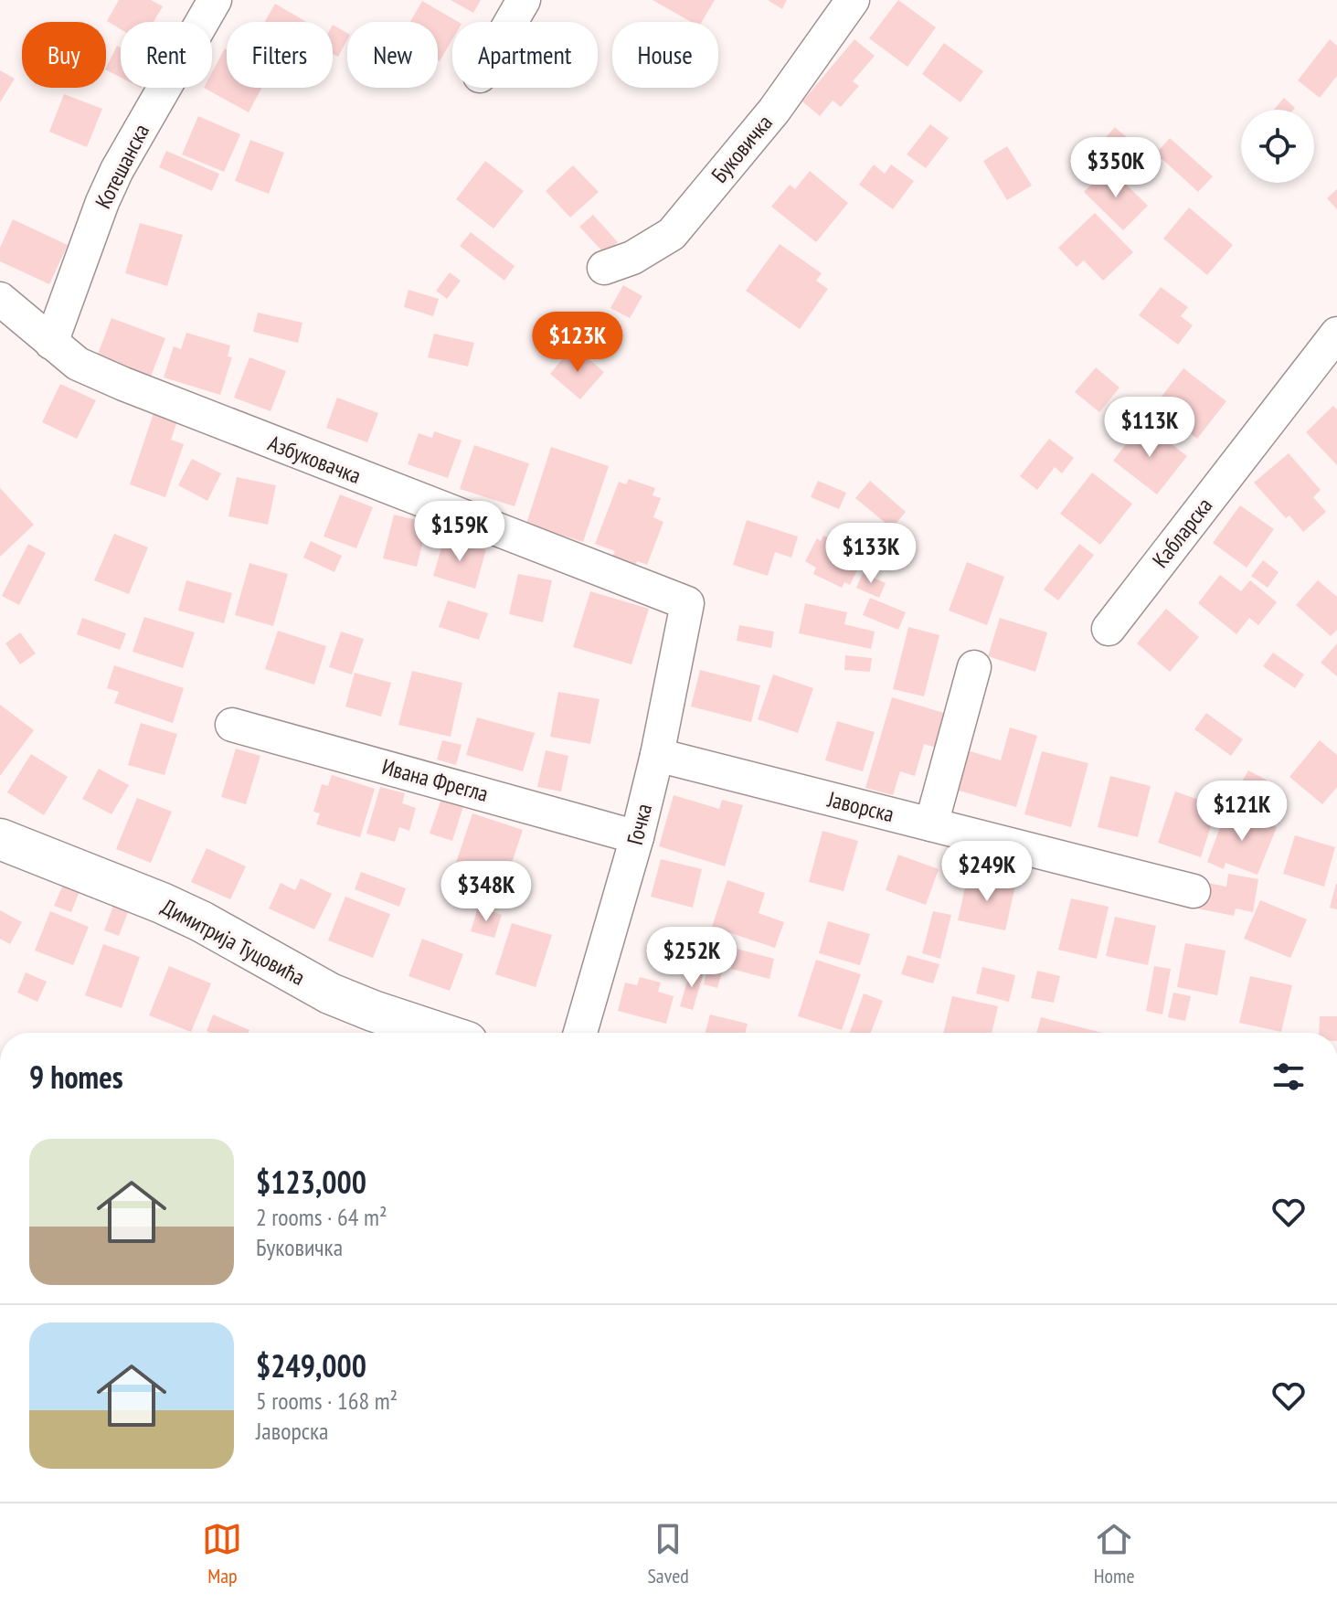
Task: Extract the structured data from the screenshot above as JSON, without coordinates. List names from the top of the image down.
{
  "streets": {
    "street": [
      "Буковичка",
      "Котешанска",
      "Азбуковачка",
      "Кабларска",
      "Ивана Фрегла",
      "Јаворска",
      "Гочка",
      "Димитрија Туцовића"
    ]
  },
  "crossings": [
    ["Котешанска", "Азбуковачка"],
    ["Азбуковачка", "Гочка"],
    ["Ивана Фрегла", "Гочка"],
    ["Јаворска", "Гочка"]
  ],
  "page": {
    "chip": [
      "Buy",
      "Rent",
      "Filters",
      "New",
      "Apartment",
      "House"
    ],
    "price": [
      "$350K",
      "$123K",
      "$113K",
      "$159K",
      "$133K",
      "$121K",
      "$249K",
      "$348K",
      "$252K"
    ],
    "heading": "9 homes",
    "list": [
      {
        "name": "$123,000",
        "note": "2 rooms · 64 m² · Буковичка"
      },
      {
        "name": "$249,000",
        "note": "5 rooms · 168 m² · Јаворска"
      }
    ],
    "tabs": ["Map", "Saved", "Home"]
  }
}
